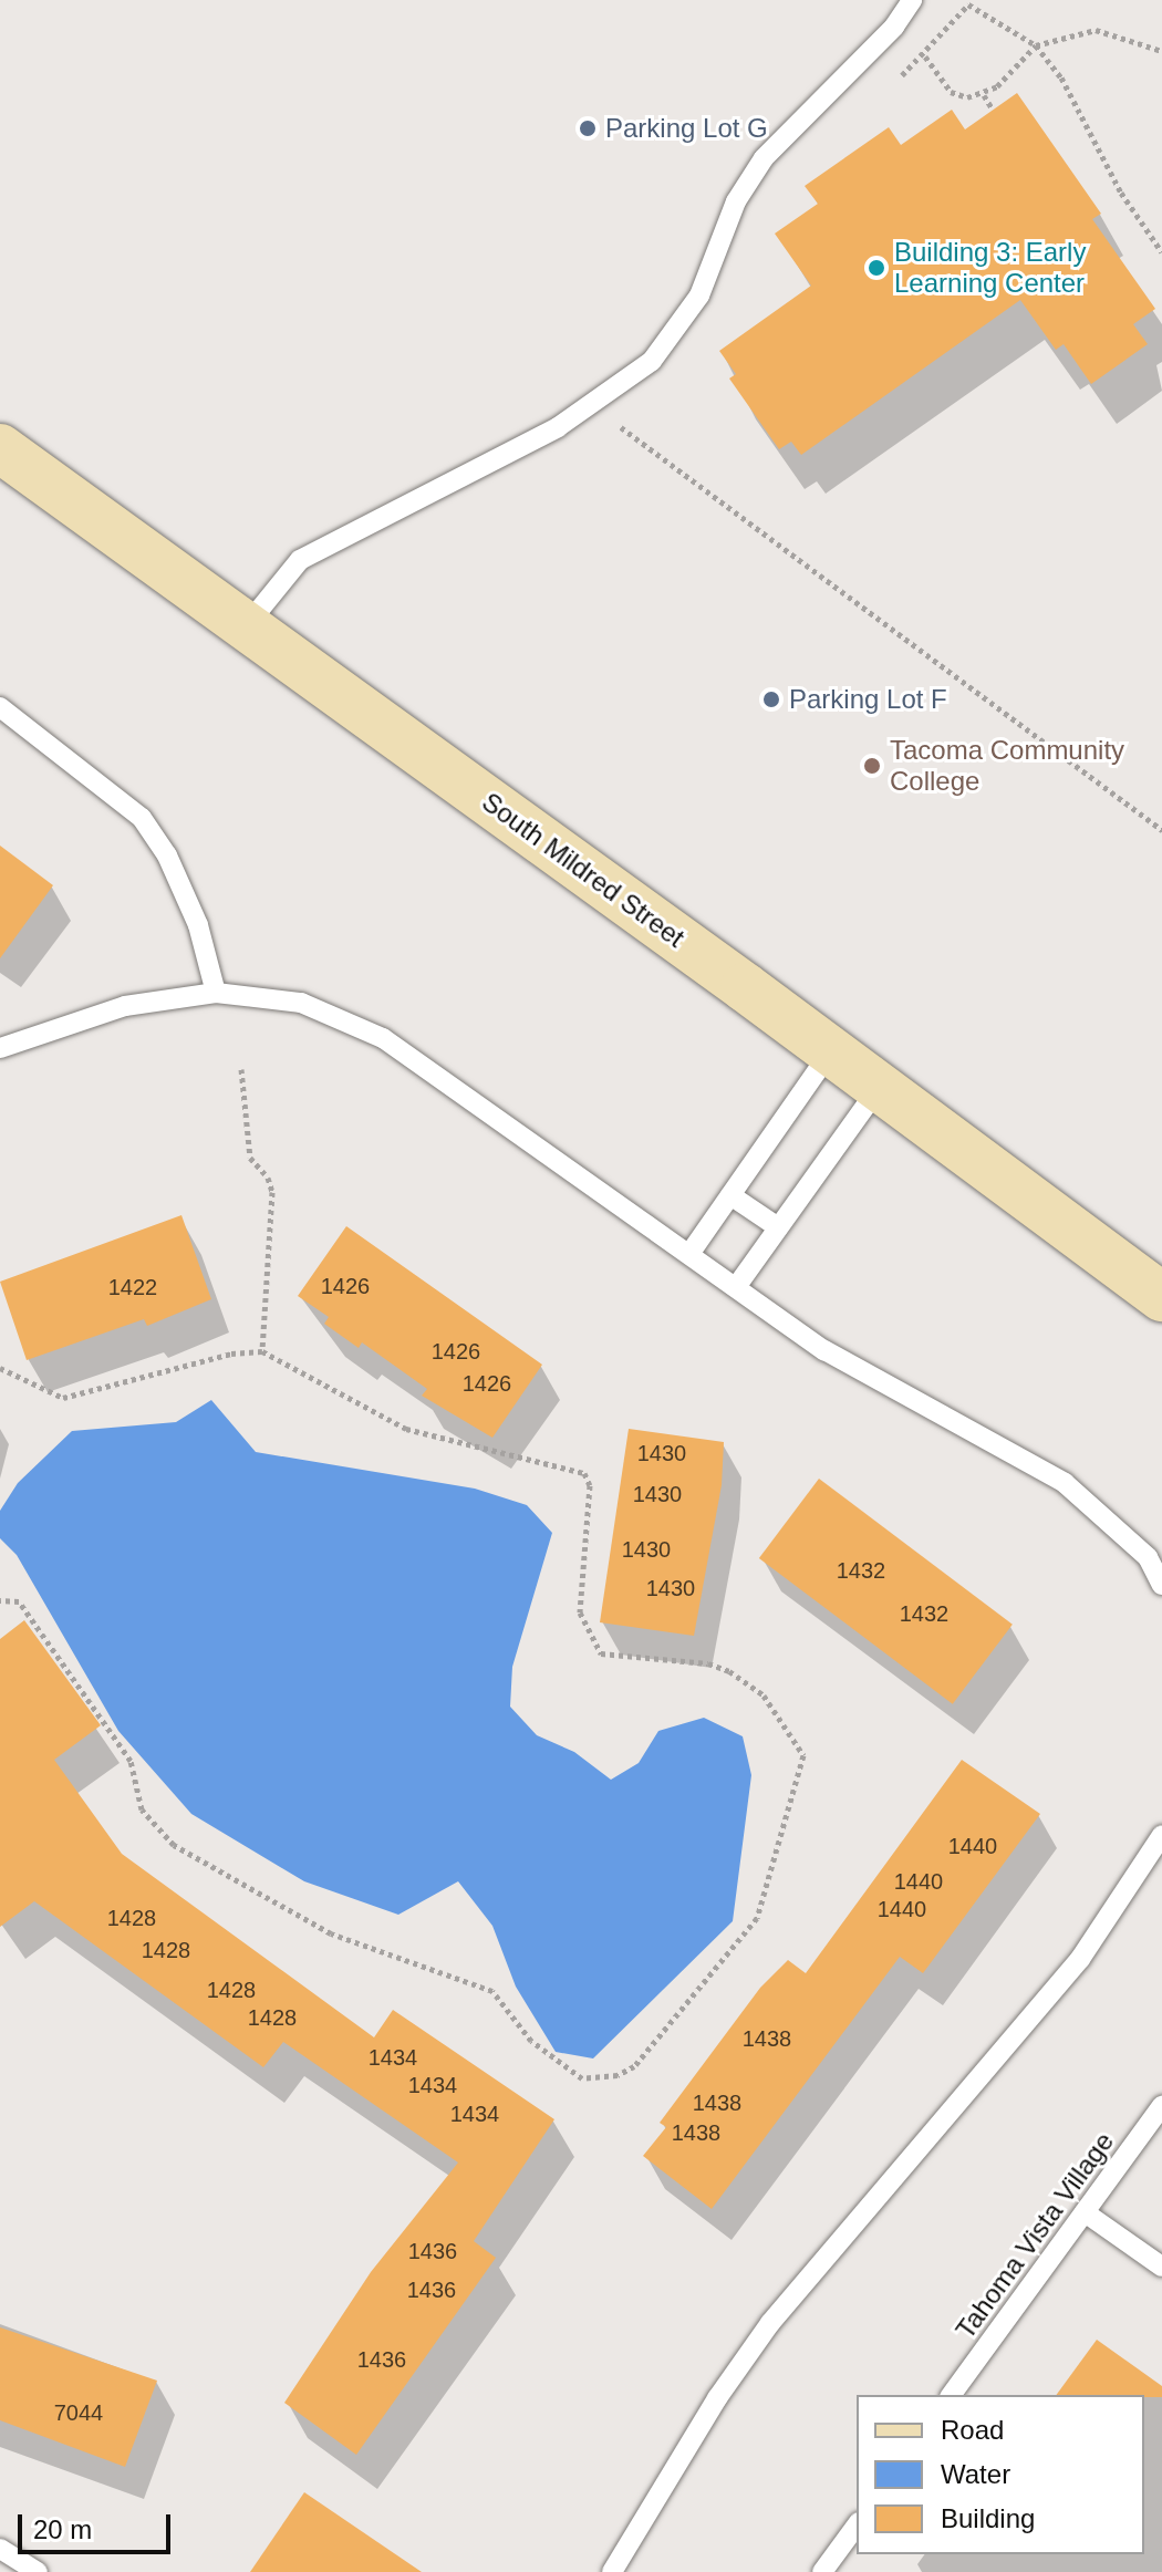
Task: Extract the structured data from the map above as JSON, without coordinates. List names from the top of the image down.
{
  "streets": {
    "main road": ["South Mildred Street"],
    "lane": ["Tahoma Vista Village"]
  },
  "places": [
    "Parking Lot G",
    "Building 3: Early Learning Center",
    "Parking Lot F",
    "Tacoma Community College"
  ],
  "house_numbers": [
    "1426",
    "1422",
    "1426",
    "1426",
    "1430",
    "1430",
    "1430",
    "1432",
    "1430",
    "1432",
    "1440",
    "1440",
    "1440",
    "1428",
    "1428",
    "1428",
    "1428",
    "1438",
    "1434",
    "1434",
    "1438",
    "1434",
    "1438",
    "1436",
    "1436",
    "1436",
    "7044"
  ],
  "legend": ["Road", "Water", "Building"],
  "scale_bar": "20 m"
}
